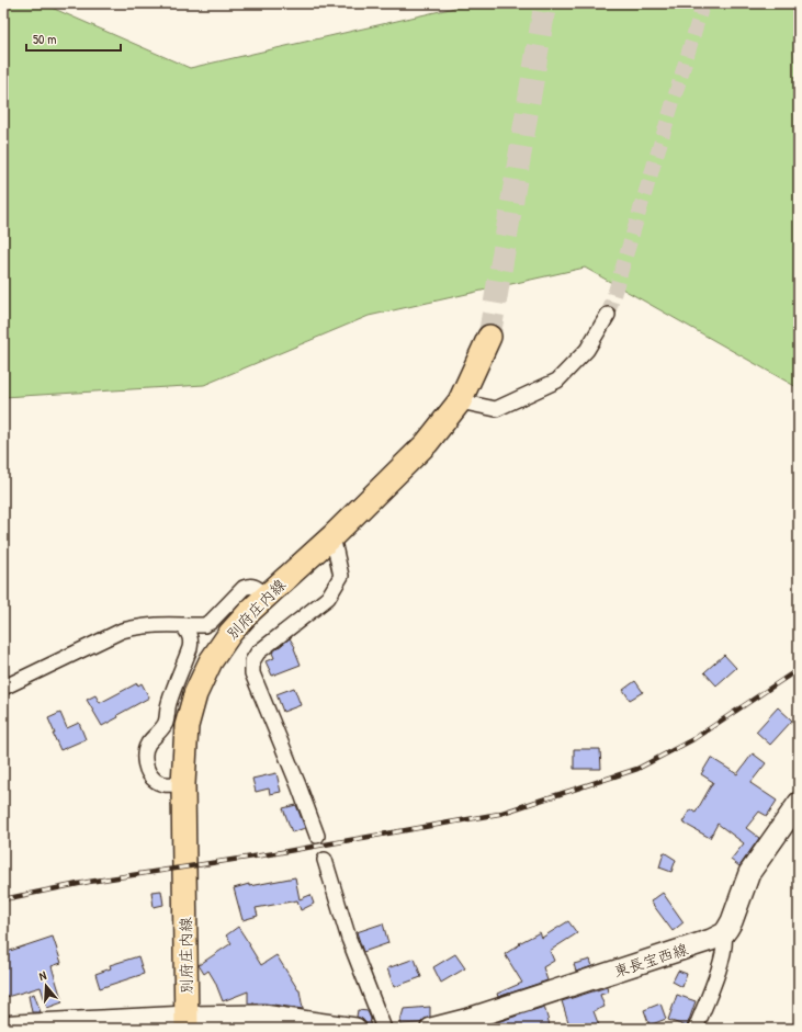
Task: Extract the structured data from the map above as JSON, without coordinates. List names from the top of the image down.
{
  "streets": {
    "main road": ["別府庄内線", "東長宝西線"]
  },
  "scale_bar": "50 m",
  "north": "top"
}
